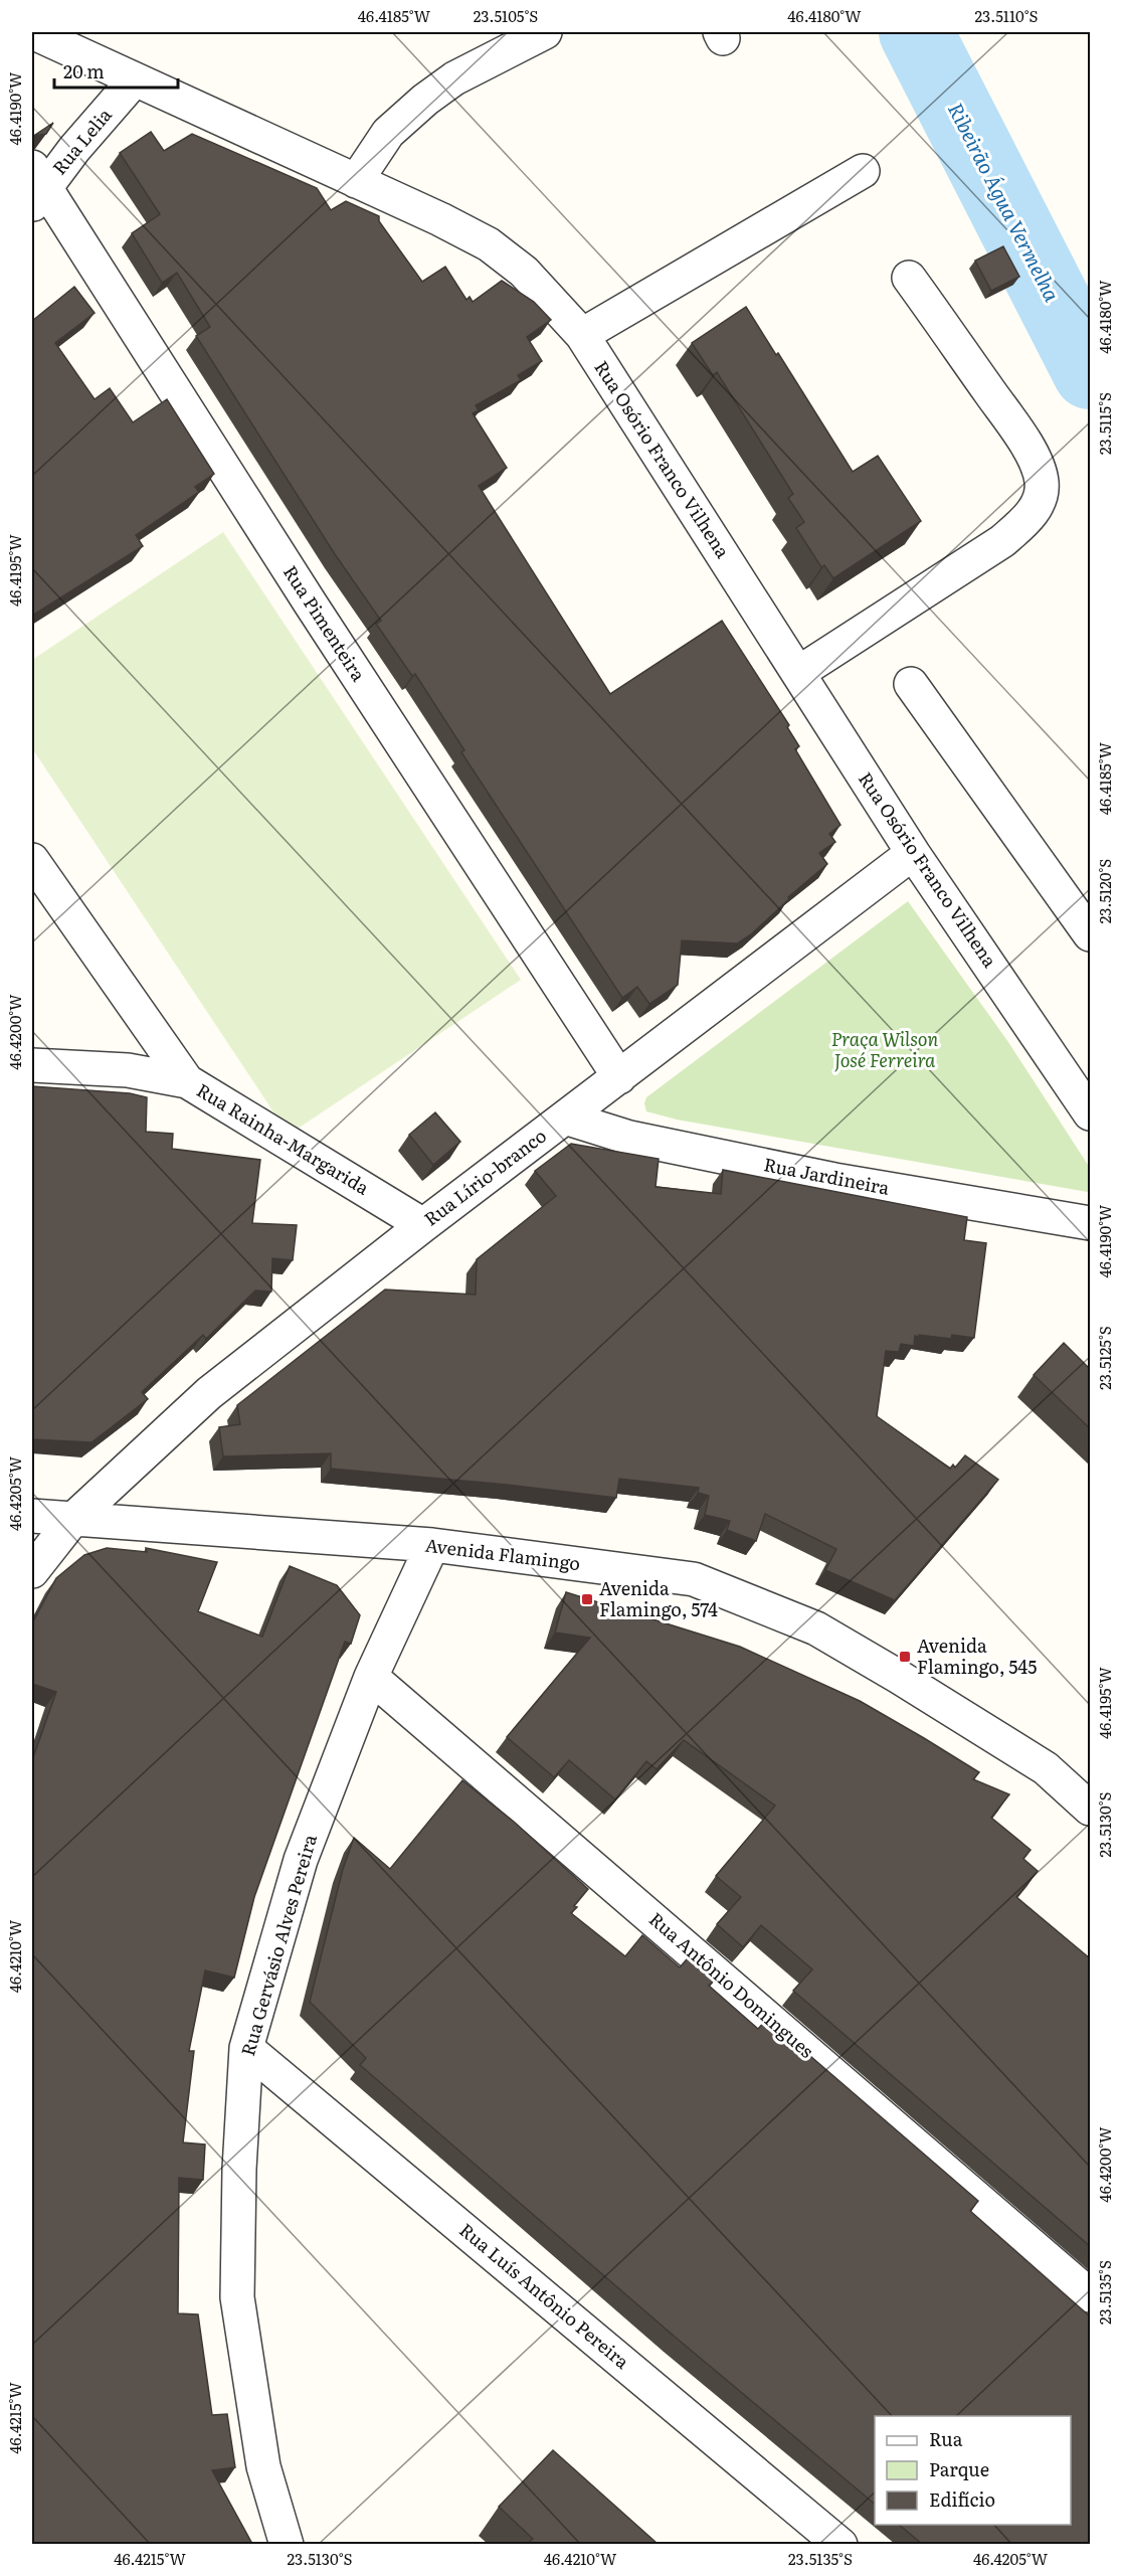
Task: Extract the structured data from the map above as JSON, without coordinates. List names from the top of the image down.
{
  "streets": {
    "street": [
      "Rua Lelia",
      "Rua Osório Franco Vilhena",
      "Rua Pimenteira",
      "Rua Rainha-Margarida",
      "Rua Jardineira",
      "Rua Lírio-branco",
      "Avenida Flamingo",
      "Rua Gervásio Alves Pereira",
      "Rua Antônio Domingues",
      "Rua Luís Antônio Pereira"
    ]
  },
  "crossings": [
    ["Rua Lelia", "Rua Osório Franco Vilhena"],
    ["Rua Lelia", "Rua Pimenteira"],
    ["Rua Osório Franco Vilhena", "Rua Lírio-branco"],
    ["Rua Pimenteira", "Rua Lírio-branco"],
    ["Rua Rainha-Margarida", "Rua Lírio-branco"],
    ["Rua Jardineira", "Rua Lírio-branco"],
    ["Rua Lírio-branco", "Avenida Flamingo"],
    ["Avenida Flamingo", "Rua Gervásio Alves Pereira"],
    ["Rua Gervásio Alves Pereira", "Rua Antônio Domingues"],
    ["Rua Gervásio Alves Pereira", "Rua Luís Antônio Pereira"]
  ],
  "water": ["Ribeirão Água Vermelha"],
  "parks": ["Praça Wilson José Ferreira"],
  "places": {
    "transit": ["Avenida Flamingo, 574", "Avenida Flamingo, 545"]
  },
  "legend": ["Rua", "Parque", "Edifício"],
  "scale_bar": "20 m",
  "coordinates": [
    "46.4185°W",
    "23.5105°S",
    "46.4180°W",
    "23.5110°S",
    "46.4190°W",
    "23.5115°S",
    "46.4195°W",
    "23.5120°S",
    "46.4200°W",
    "23.5125°S",
    "46.4205°W",
    "23.5130°S",
    "46.4210°W",
    "23.5135°S",
    "46.4215°W"
  ]
}
